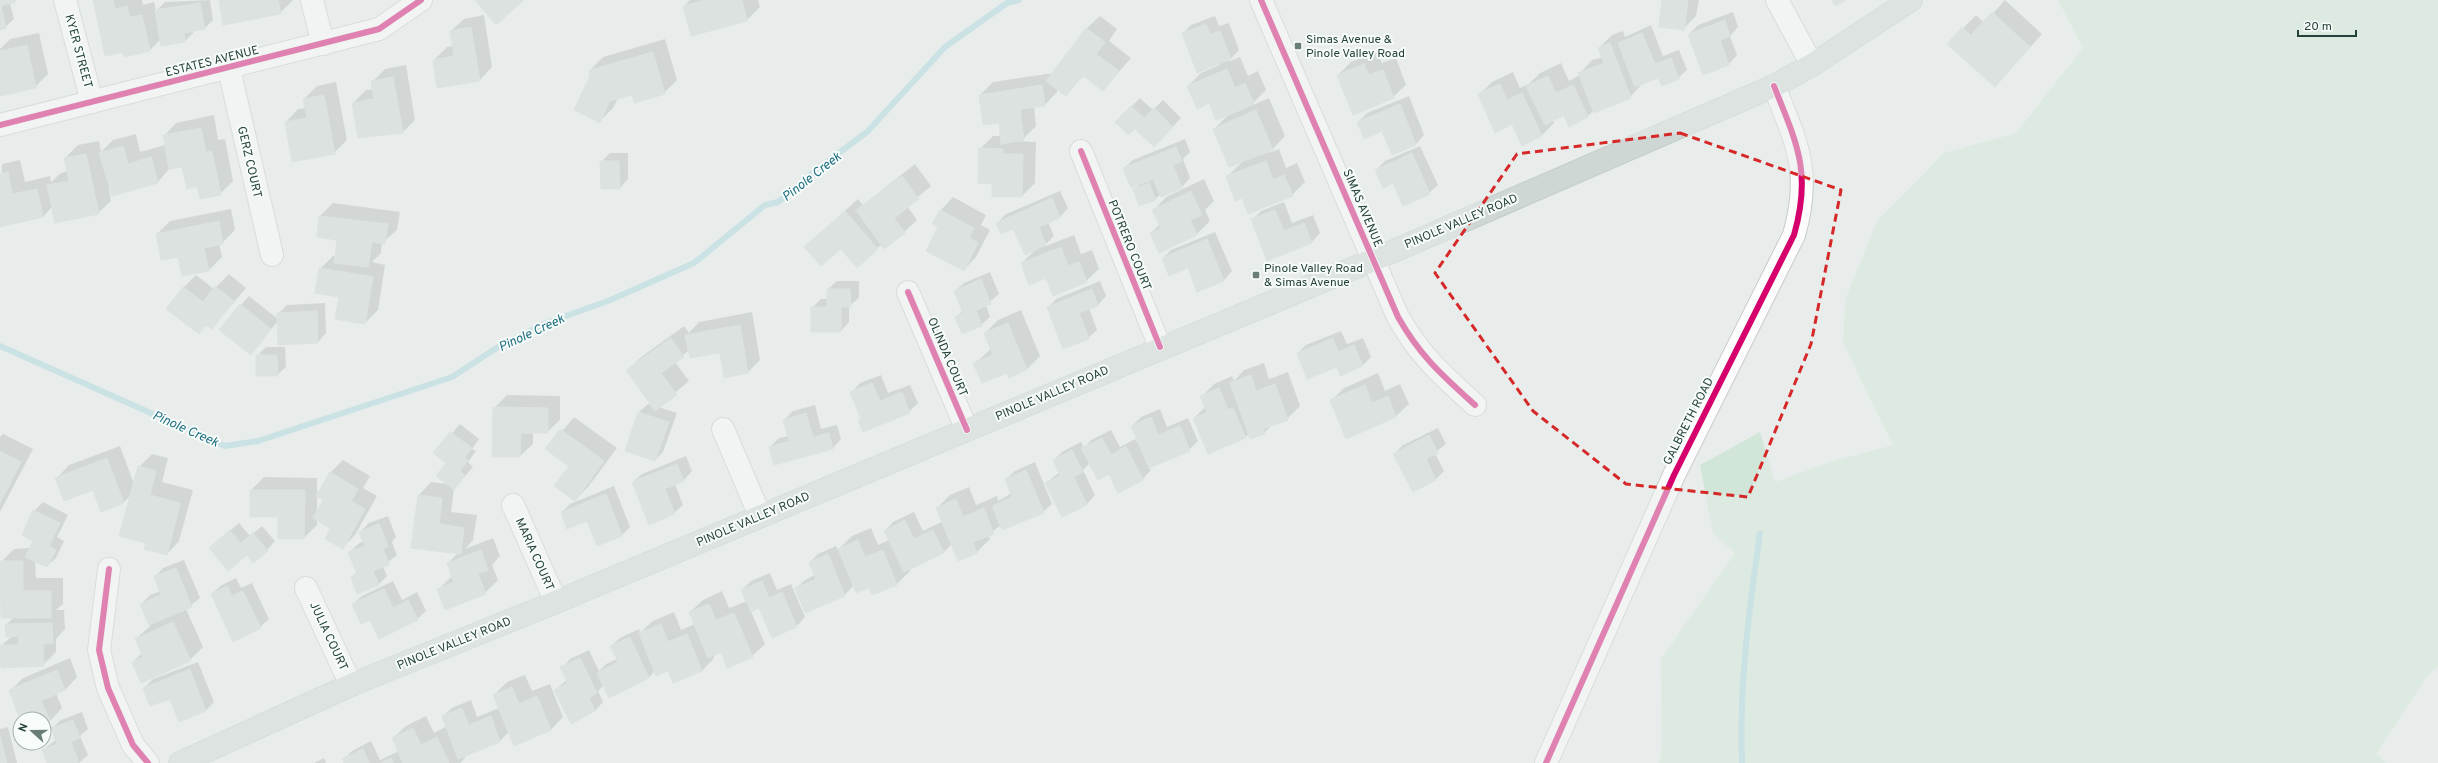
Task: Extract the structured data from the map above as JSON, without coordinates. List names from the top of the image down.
{
  "streets": {
    "main road": ["PINOLE VALLEY ROAD"],
    "street": [
      "KYER STREET",
      "ESTATES AVENUE",
      "GERZ COURT",
      "SIMAS AVENUE",
      "POTRERO COURT",
      "OLINDA COURT",
      "GALBRETH ROAD",
      "MARIA COURT",
      "JULIA COURT"
    ]
  },
  "crossings": [
    ["KYER STREET", "ESTATES AVENUE"],
    ["ESTATES AVENUE", "GERZ COURT"],
    ["SIMAS AVENUE", "PINOLE VALLEY ROAD"],
    ["PINOLE VALLEY ROAD", "POTRERO COURT"],
    ["PINOLE VALLEY ROAD", "OLINDA COURT"],
    ["PINOLE VALLEY ROAD", "GALBRETH ROAD"],
    ["PINOLE VALLEY ROAD", "MARIA COURT"],
    ["PINOLE VALLEY ROAD", "JULIA COURT"]
  ],
  "water": ["Pinole Creek"],
  "places": {
    "transit": ["Simas Avenue & Pinole Valley Road", "Pinole Valley Road & Simas Avenue"]
  },
  "scale_bar": "20 m",
  "north": "left"
}
